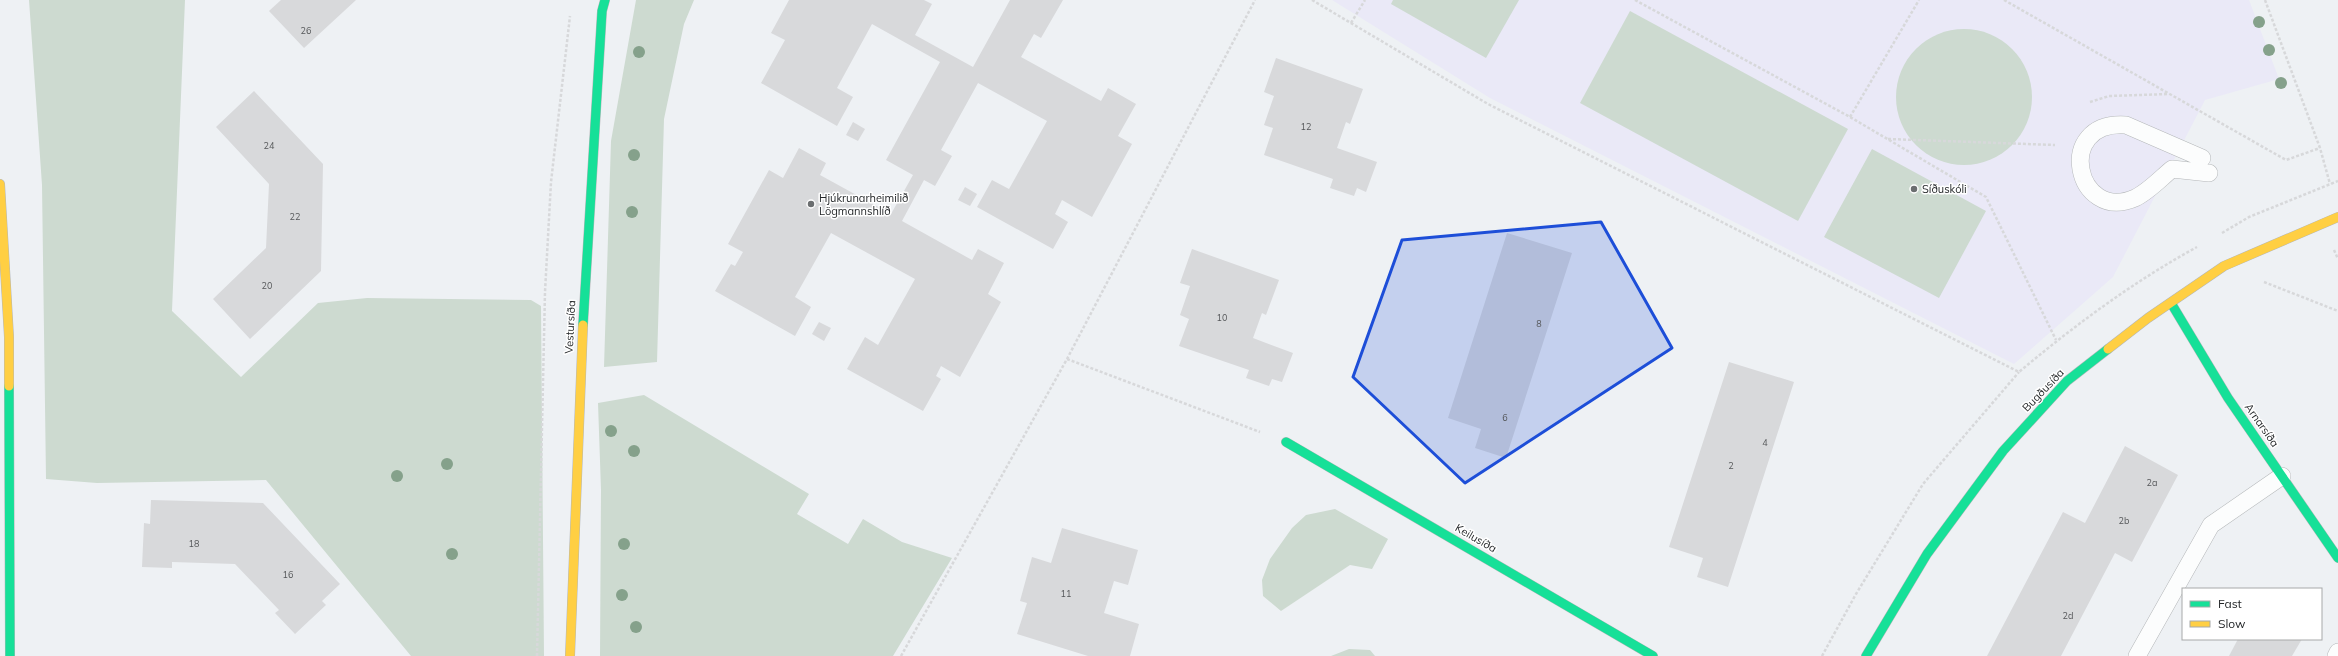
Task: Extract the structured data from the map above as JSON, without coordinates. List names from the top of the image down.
{
  "streets": {
    "street": [
      "Vestursíða",
      "Bugðusíða",
      "Arnarsíða",
      "Keilusíða"
    ]
  },
  "crossings": [
    ["Bugðusíða", "Arnarsíða"]
  ],
  "places": ["Síðuskóli", "Hjúkrunarheimilið Lögmannshlíð"],
  "house_numbers": [
    "26",
    "12",
    "24",
    "22",
    "20",
    "10",
    "8",
    "6",
    "4",
    "2",
    "2a",
    "2b",
    "18",
    "16",
    "11",
    "2d"
  ],
  "legend": ["Fast", "Slow"]
}
